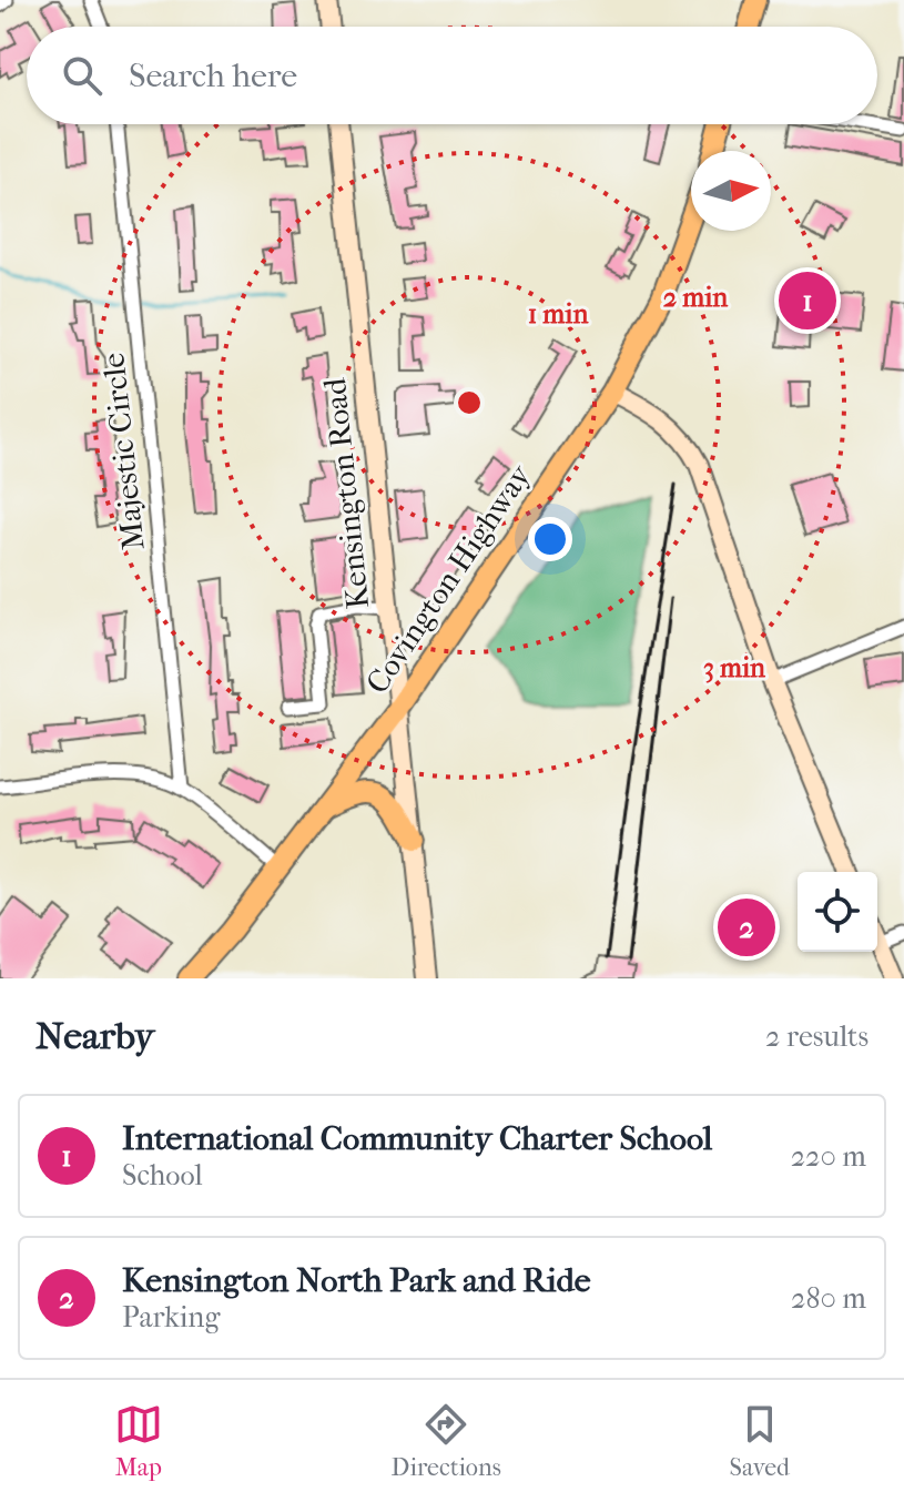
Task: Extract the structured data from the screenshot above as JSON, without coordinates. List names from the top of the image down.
{
  "streets": {
    "main road": ["Covington Highway"],
    "street": ["Majestic Circle", "Kensington Road"]
  },
  "crossings": [
    ["Kensington Road", "Covington Highway"]
  ],
  "north": "right",
  "page": {
    "search": "Search here",
    "pins": ["1", "2"],
    "heading": ["Nearby", "2 results"],
    "list": [
      {
        "mark": "1",
        "name": "International Community Charter School",
        "note": "School",
        "value": "220 m"
      },
      {
        "mark": "2",
        "name": "Kensington North Park and Ride",
        "note": "Parking",
        "value": "280 m"
      }
    ],
    "nav": ["Map", "Directions", "Saved"]
  },
  "rings": ["2 min", "1 min", "3 min"]
}
